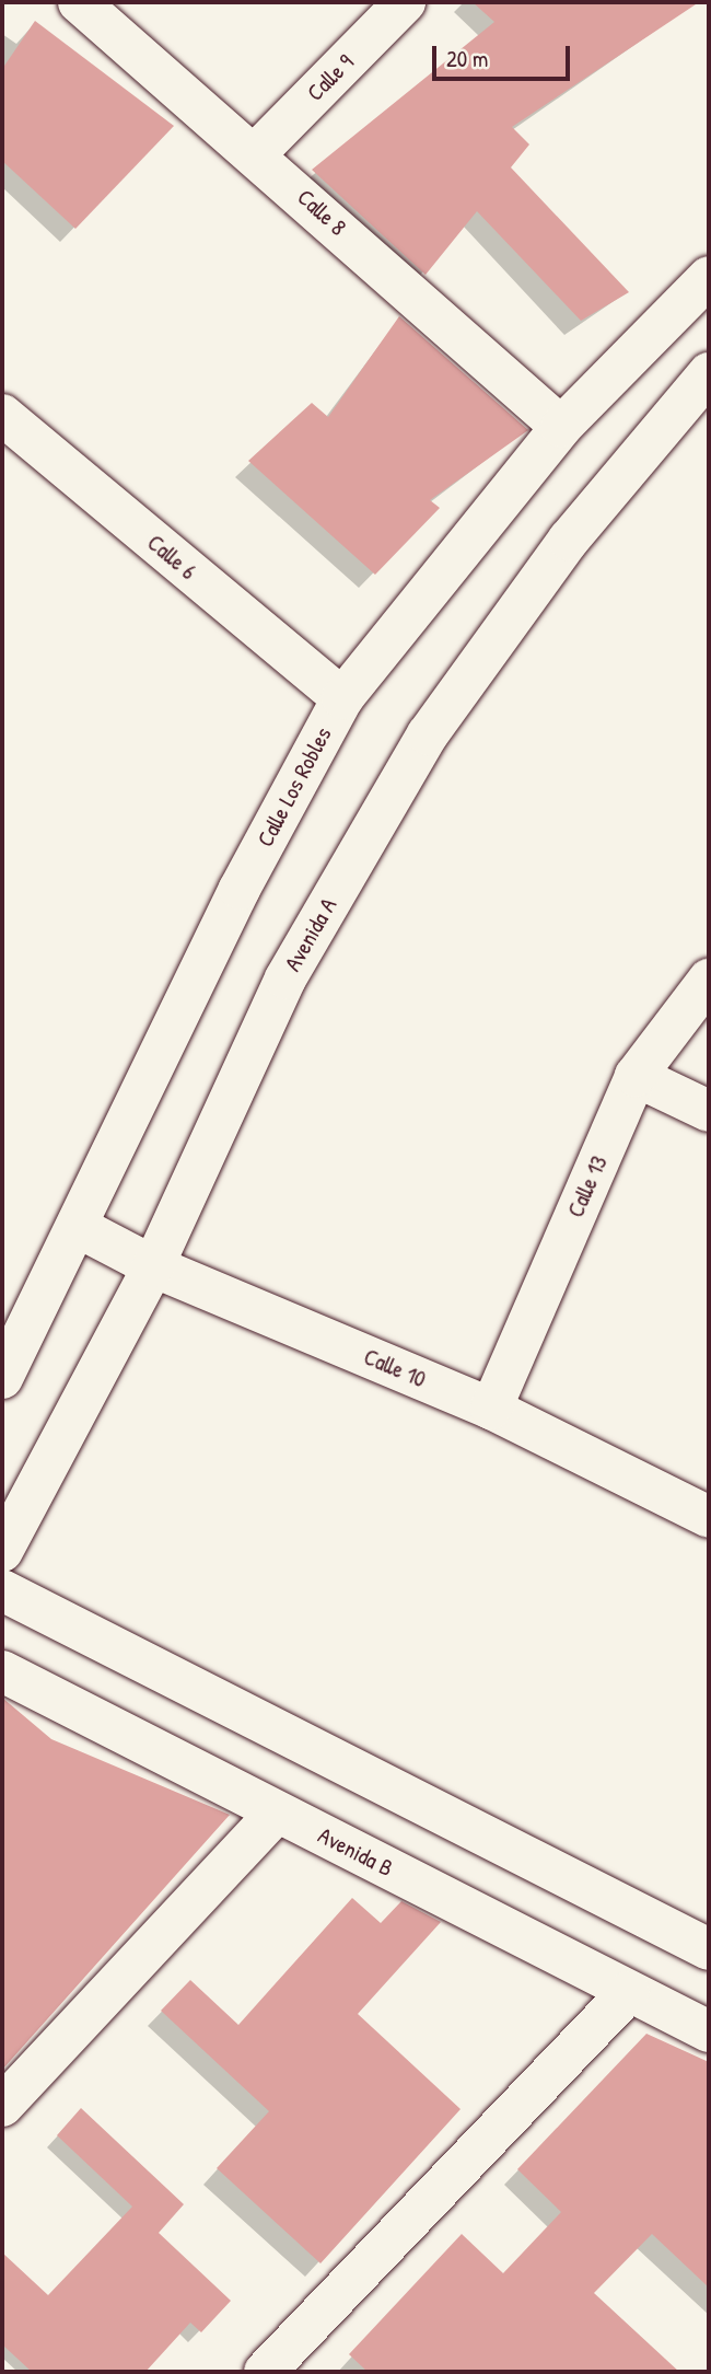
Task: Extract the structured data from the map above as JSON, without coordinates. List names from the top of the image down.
{
  "streets": {
    "street": [
      "Calle 9",
      "Calle 8",
      "Calle 6",
      "Calle Los Robles",
      "Avenida A",
      "Calle 13",
      "Calle 10",
      "Avenida B"
    ]
  },
  "crossings": [
    ["Calle 9", "Calle 8"],
    ["Calle 8", "Calle Los Robles"],
    ["Calle 6", "Calle Los Robles"],
    ["Calle Los Robles", "Calle 10"],
    ["Avenida A", "Calle 10"],
    ["Calle 13", "Calle 10"]
  ],
  "scale_bar": "20 m"
}
